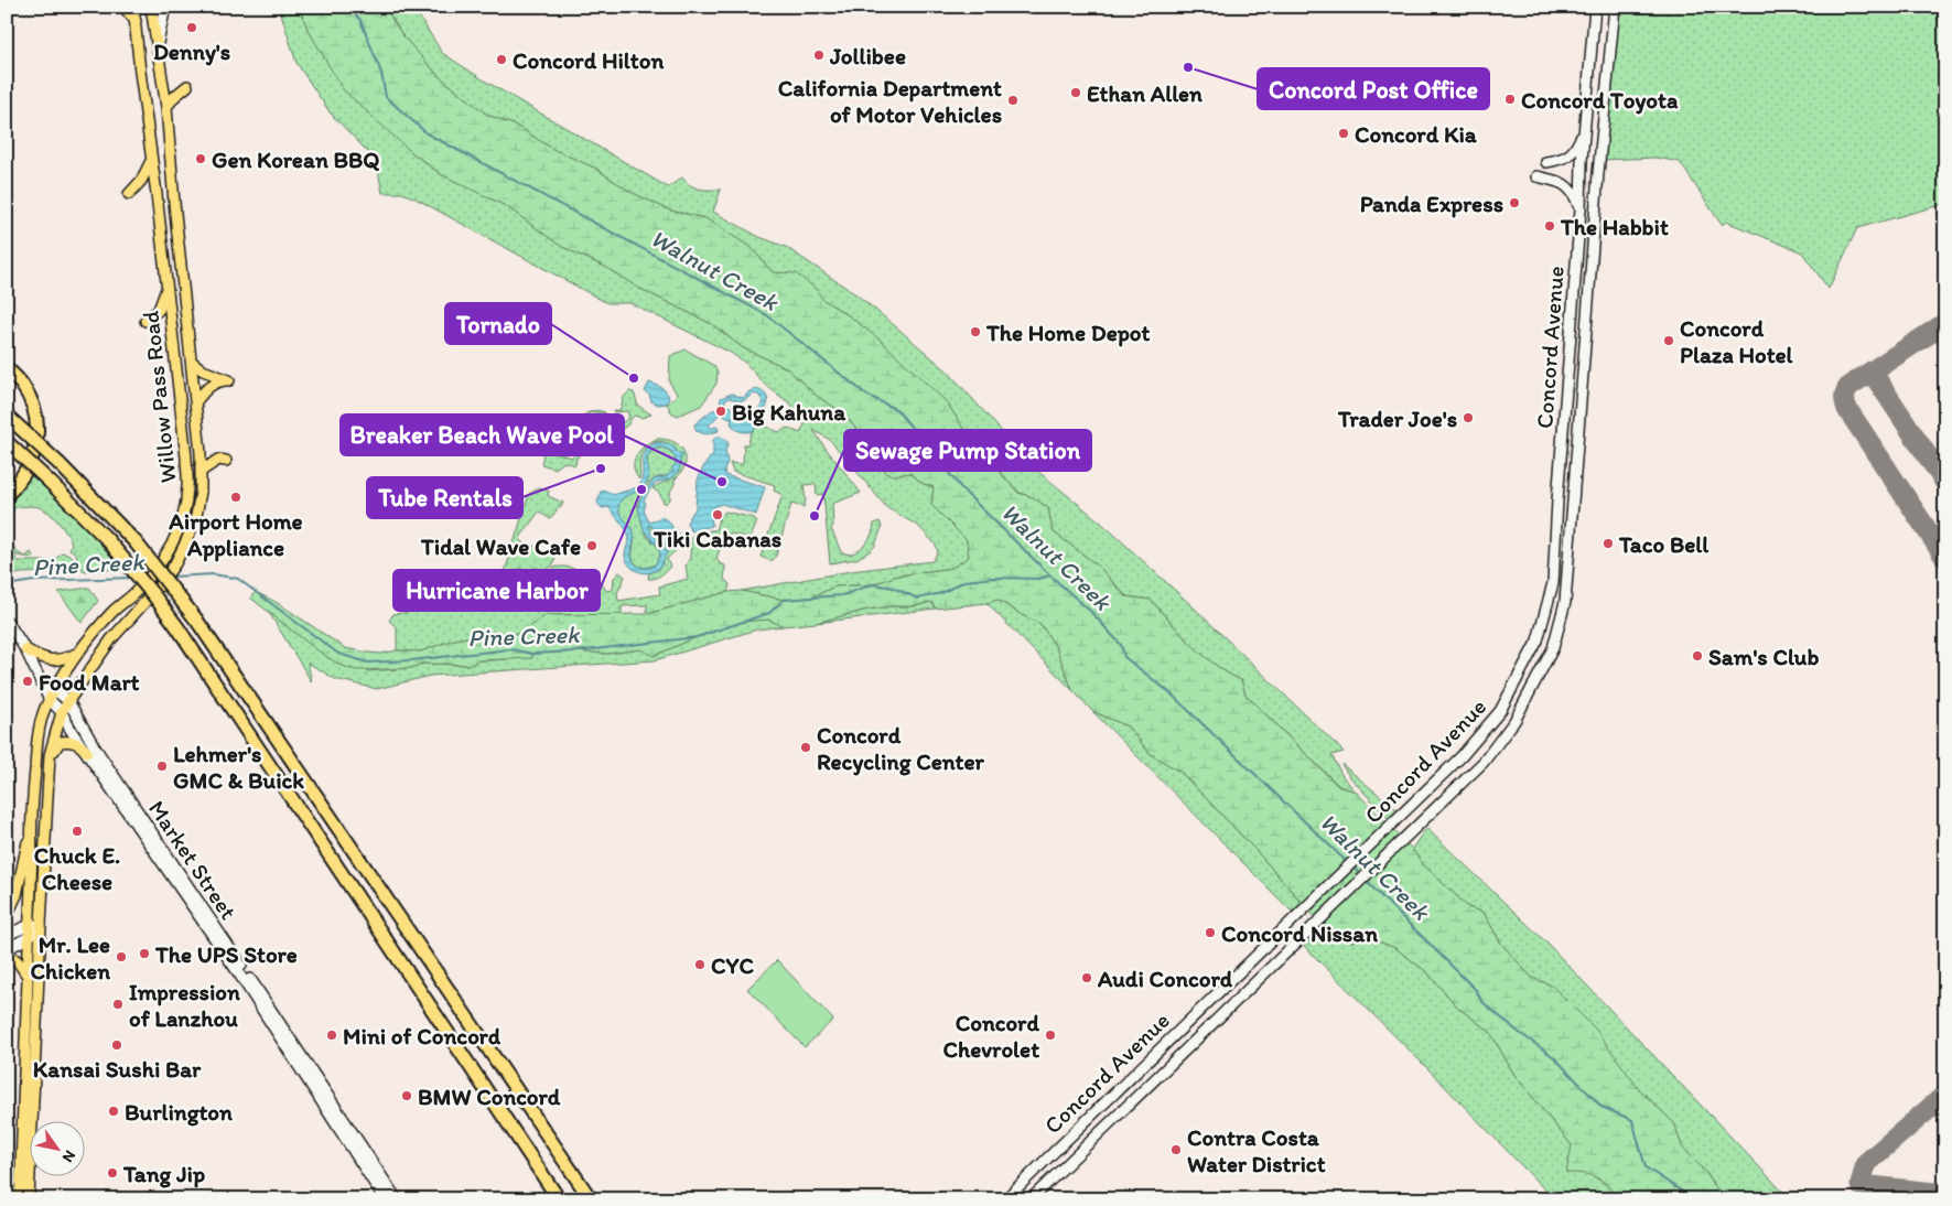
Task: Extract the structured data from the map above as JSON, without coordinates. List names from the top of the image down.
{
  "streets": {
    "main road": ["Concord Avenue", "Willow Pass Road", "Market Street"]
  },
  "crossings": [
    ["Willow Pass Road", "Market Street"]
  ],
  "water": ["Walnut Creek", "Pine Creek"],
  "places": [
    "Denny's",
    "Jollibee",
    "Concord Hilton",
    "Concord Post Office",
    "Ethan Allen",
    "Concord Toyota",
    "California Department of Motor Vehicles",
    "Concord Kia",
    "Gen Korean BBQ",
    "Panda Express",
    "The Habbit",
    "The Home Depot",
    "Concord Plaza Hotel",
    "Tornado",
    "Big Kahuna",
    "Trader Joe's",
    "Tube Rentals",
    "Breaker Beach Wave Pool",
    "Hurricane Harbor",
    "Airport Home Appliance",
    "Tiki Cabanas",
    "Sewage Pump Station",
    "Taco Bell",
    "Tidal Wave Cafe",
    "Sam's Club",
    "Food Mart",
    "Concord Recycling Center",
    "Lehmer's GMC & Buick",
    "Chuck E. Cheese",
    "Concord Nissan",
    "The UPS Store",
    "Mr. Lee Chicken",
    "CYC",
    "Audi Concord",
    "Impression of Lanzhou",
    "Mini of Concord",
    "Concord Chevrolet",
    "Kansai Sushi Bar",
    "BMW Concord",
    "Burlington",
    "Contra Costa Water District",
    "Tang Jip"
  ],
  "north": "bottom right"
}
